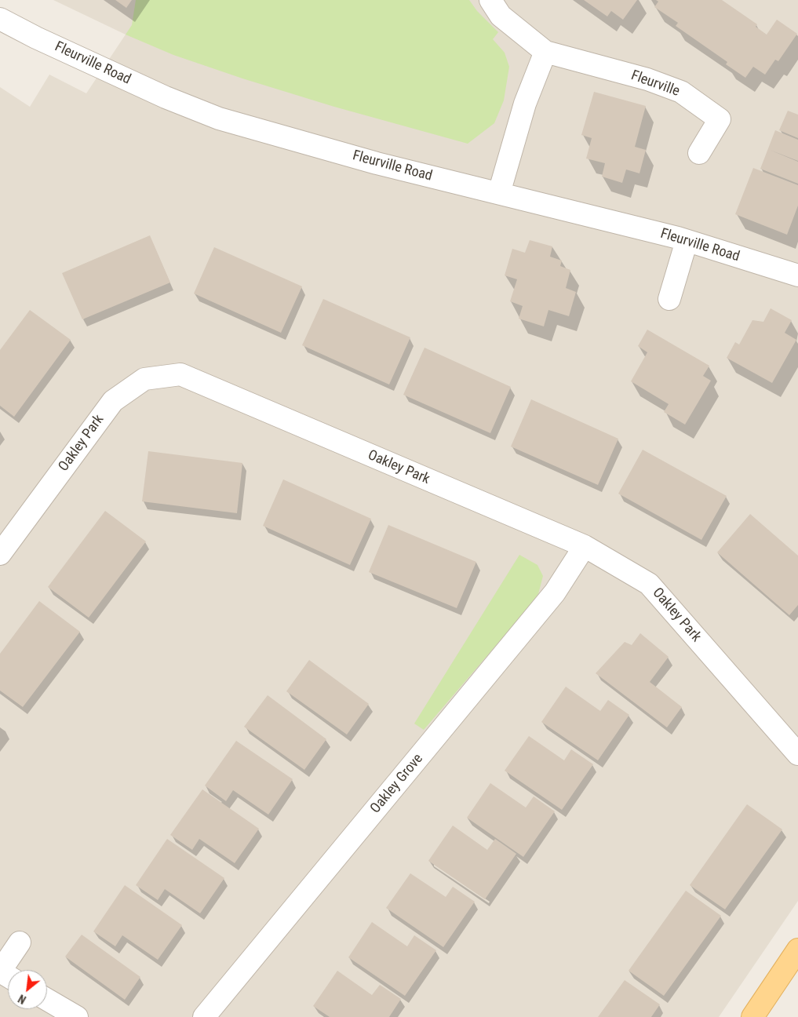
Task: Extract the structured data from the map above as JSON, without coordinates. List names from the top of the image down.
{
  "streets": {
    "street": [
      "Fleurville Road",
      "Fleurville",
      "Oakley Park",
      "Oakley Grove"
    ]
  },
  "crossings": [
    ["Oakley Park", "Oakley Grove"]
  ],
  "north": "bottom left"
}
